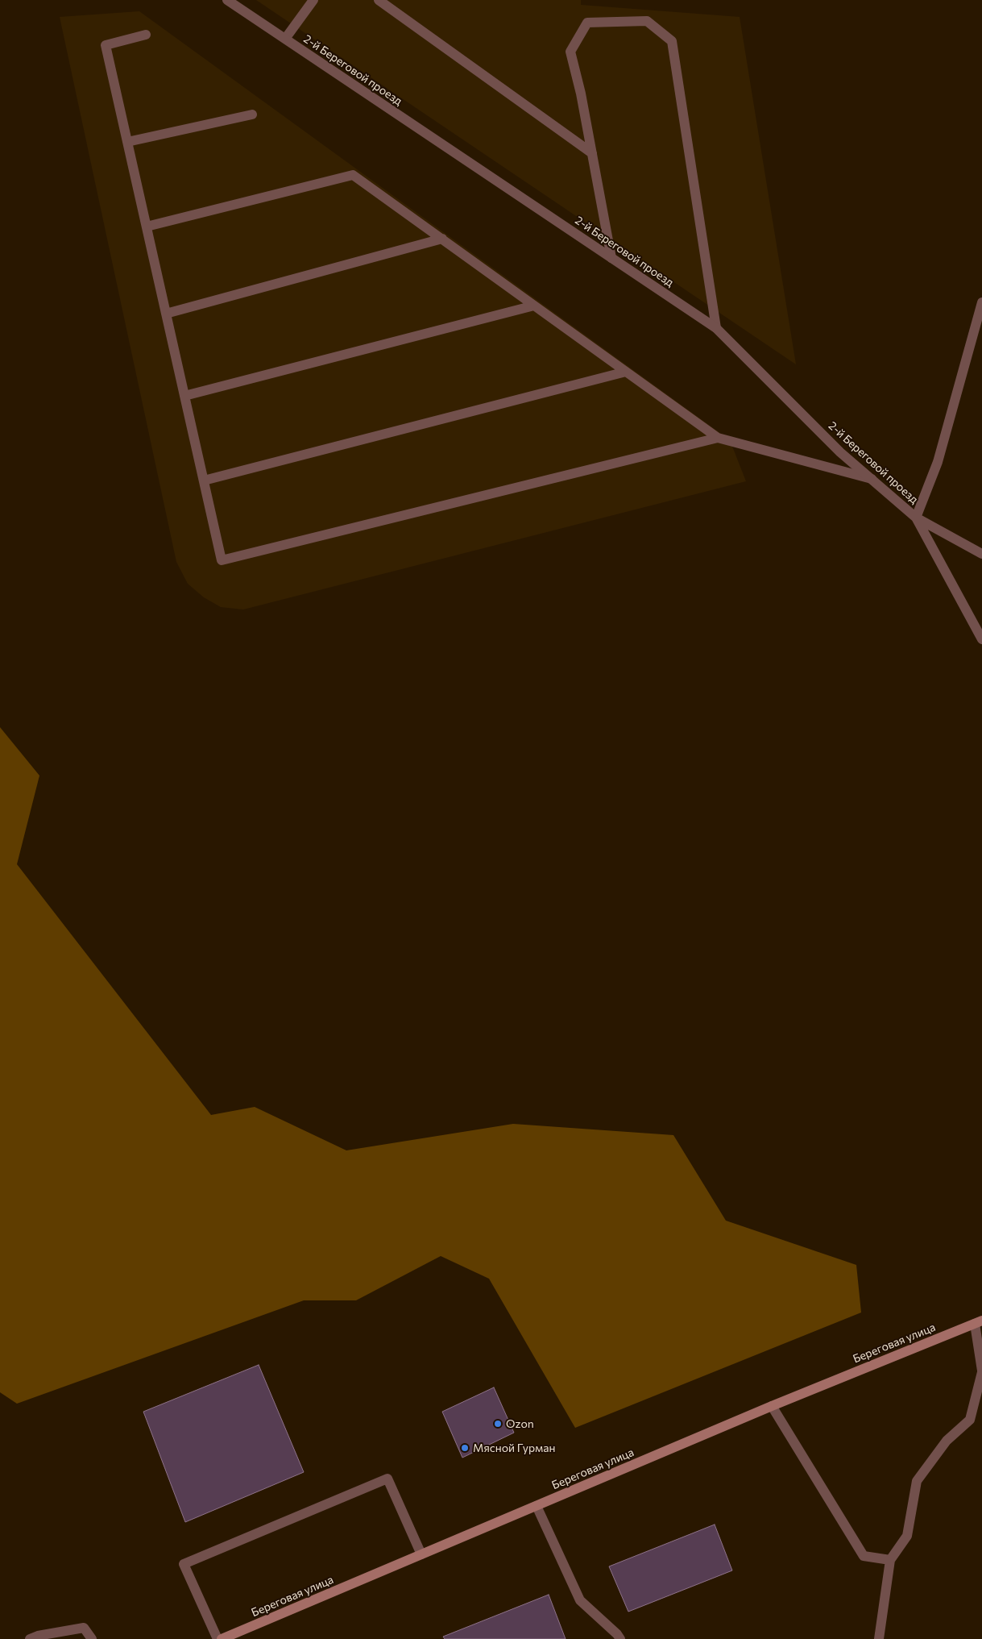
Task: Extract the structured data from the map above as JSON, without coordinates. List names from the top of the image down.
{
  "streets": {
    "main road": ["Береговая улица"],
    "street": ["2-й Береговой проезд"]
  },
  "places": ["Ozon", "Мясной Гурман"]
}
